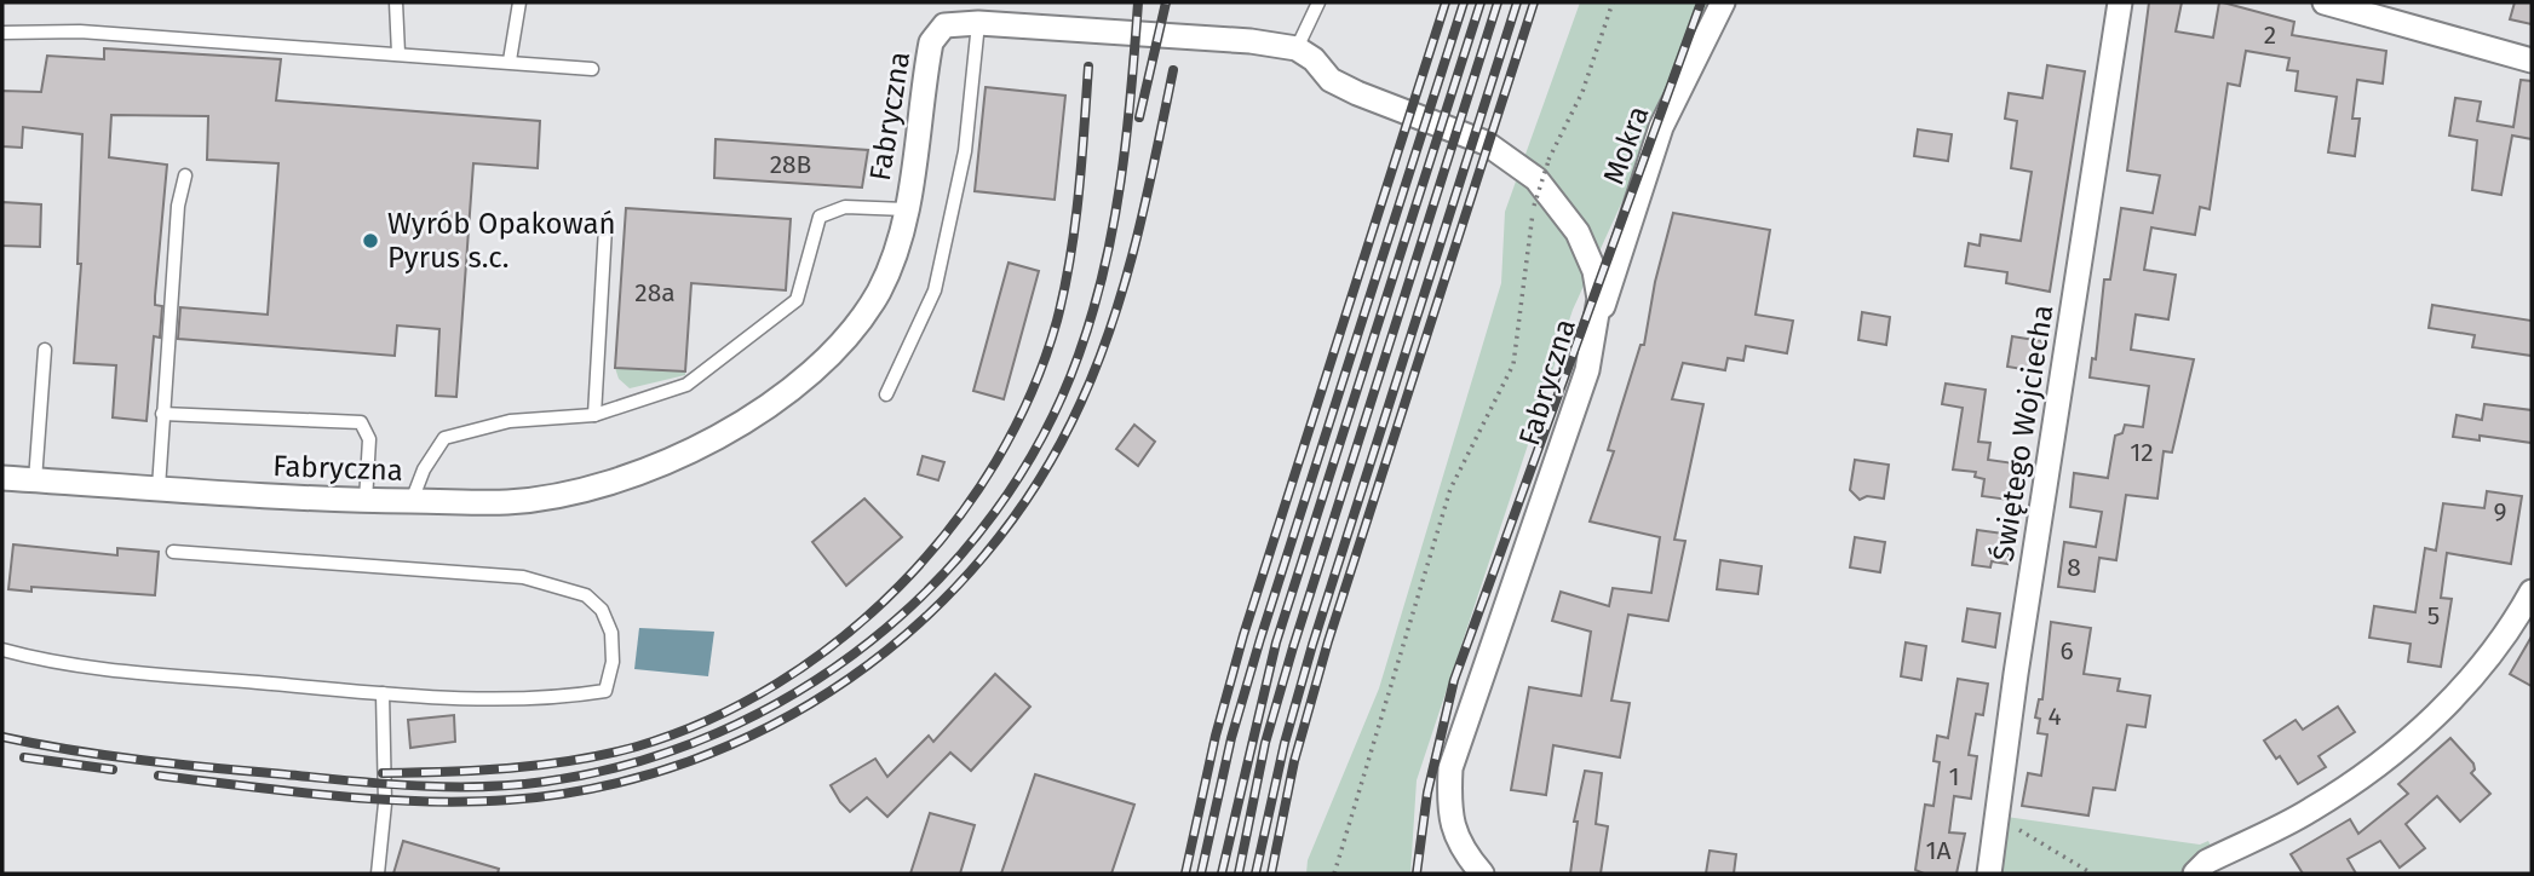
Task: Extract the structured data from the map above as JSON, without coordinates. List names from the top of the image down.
{
  "streets": {
    "street": ["Fabryczna", "Mokra", "Świętego Wojciecha"]
  },
  "crossings": [
    ["Fabryczna", "Mokra"]
  ],
  "places": ["Wyrób Opakowań Pyrus s.c."],
  "house_numbers": [
    "2",
    "28B",
    "28a",
    "12",
    "9",
    "8",
    "5",
    "6",
    "4",
    "1",
    "1A"
  ]
}
